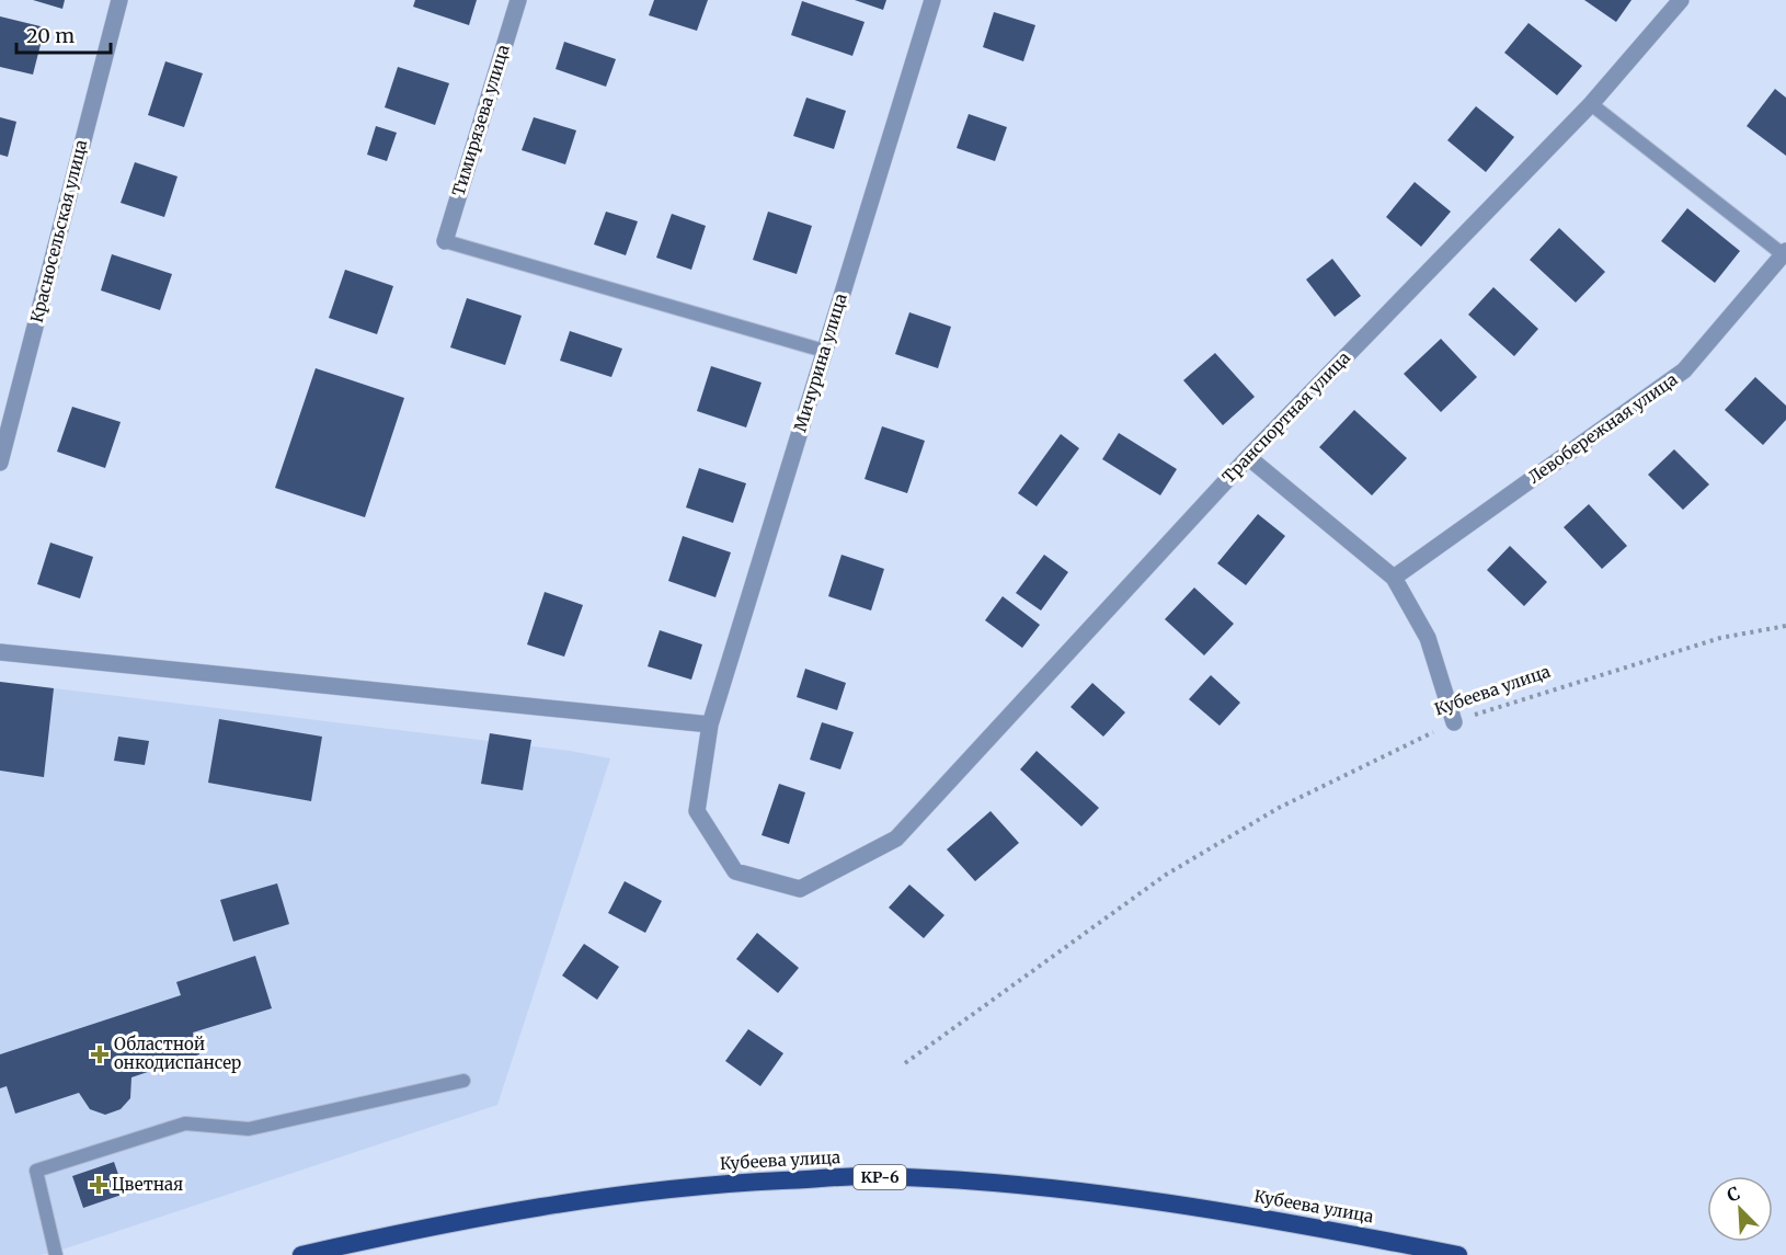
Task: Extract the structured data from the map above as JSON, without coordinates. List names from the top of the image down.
{
  "streets": {
    "highway": ["Кубеева улица", "KP-6"],
    "street": [
      "Тимирязева улица",
      "Красносельская улица",
      "Мичурина улица",
      "Транспортная улица",
      "Левобережная улица"
    ]
  },
  "crossings": [
    ["Мичурина улица", "Транспортная улица"]
  ],
  "places": {
    "health": ["Областной онкодиспансер", "Цветная"]
  },
  "scale_bar": "20 m",
  "north": "top left"
}
